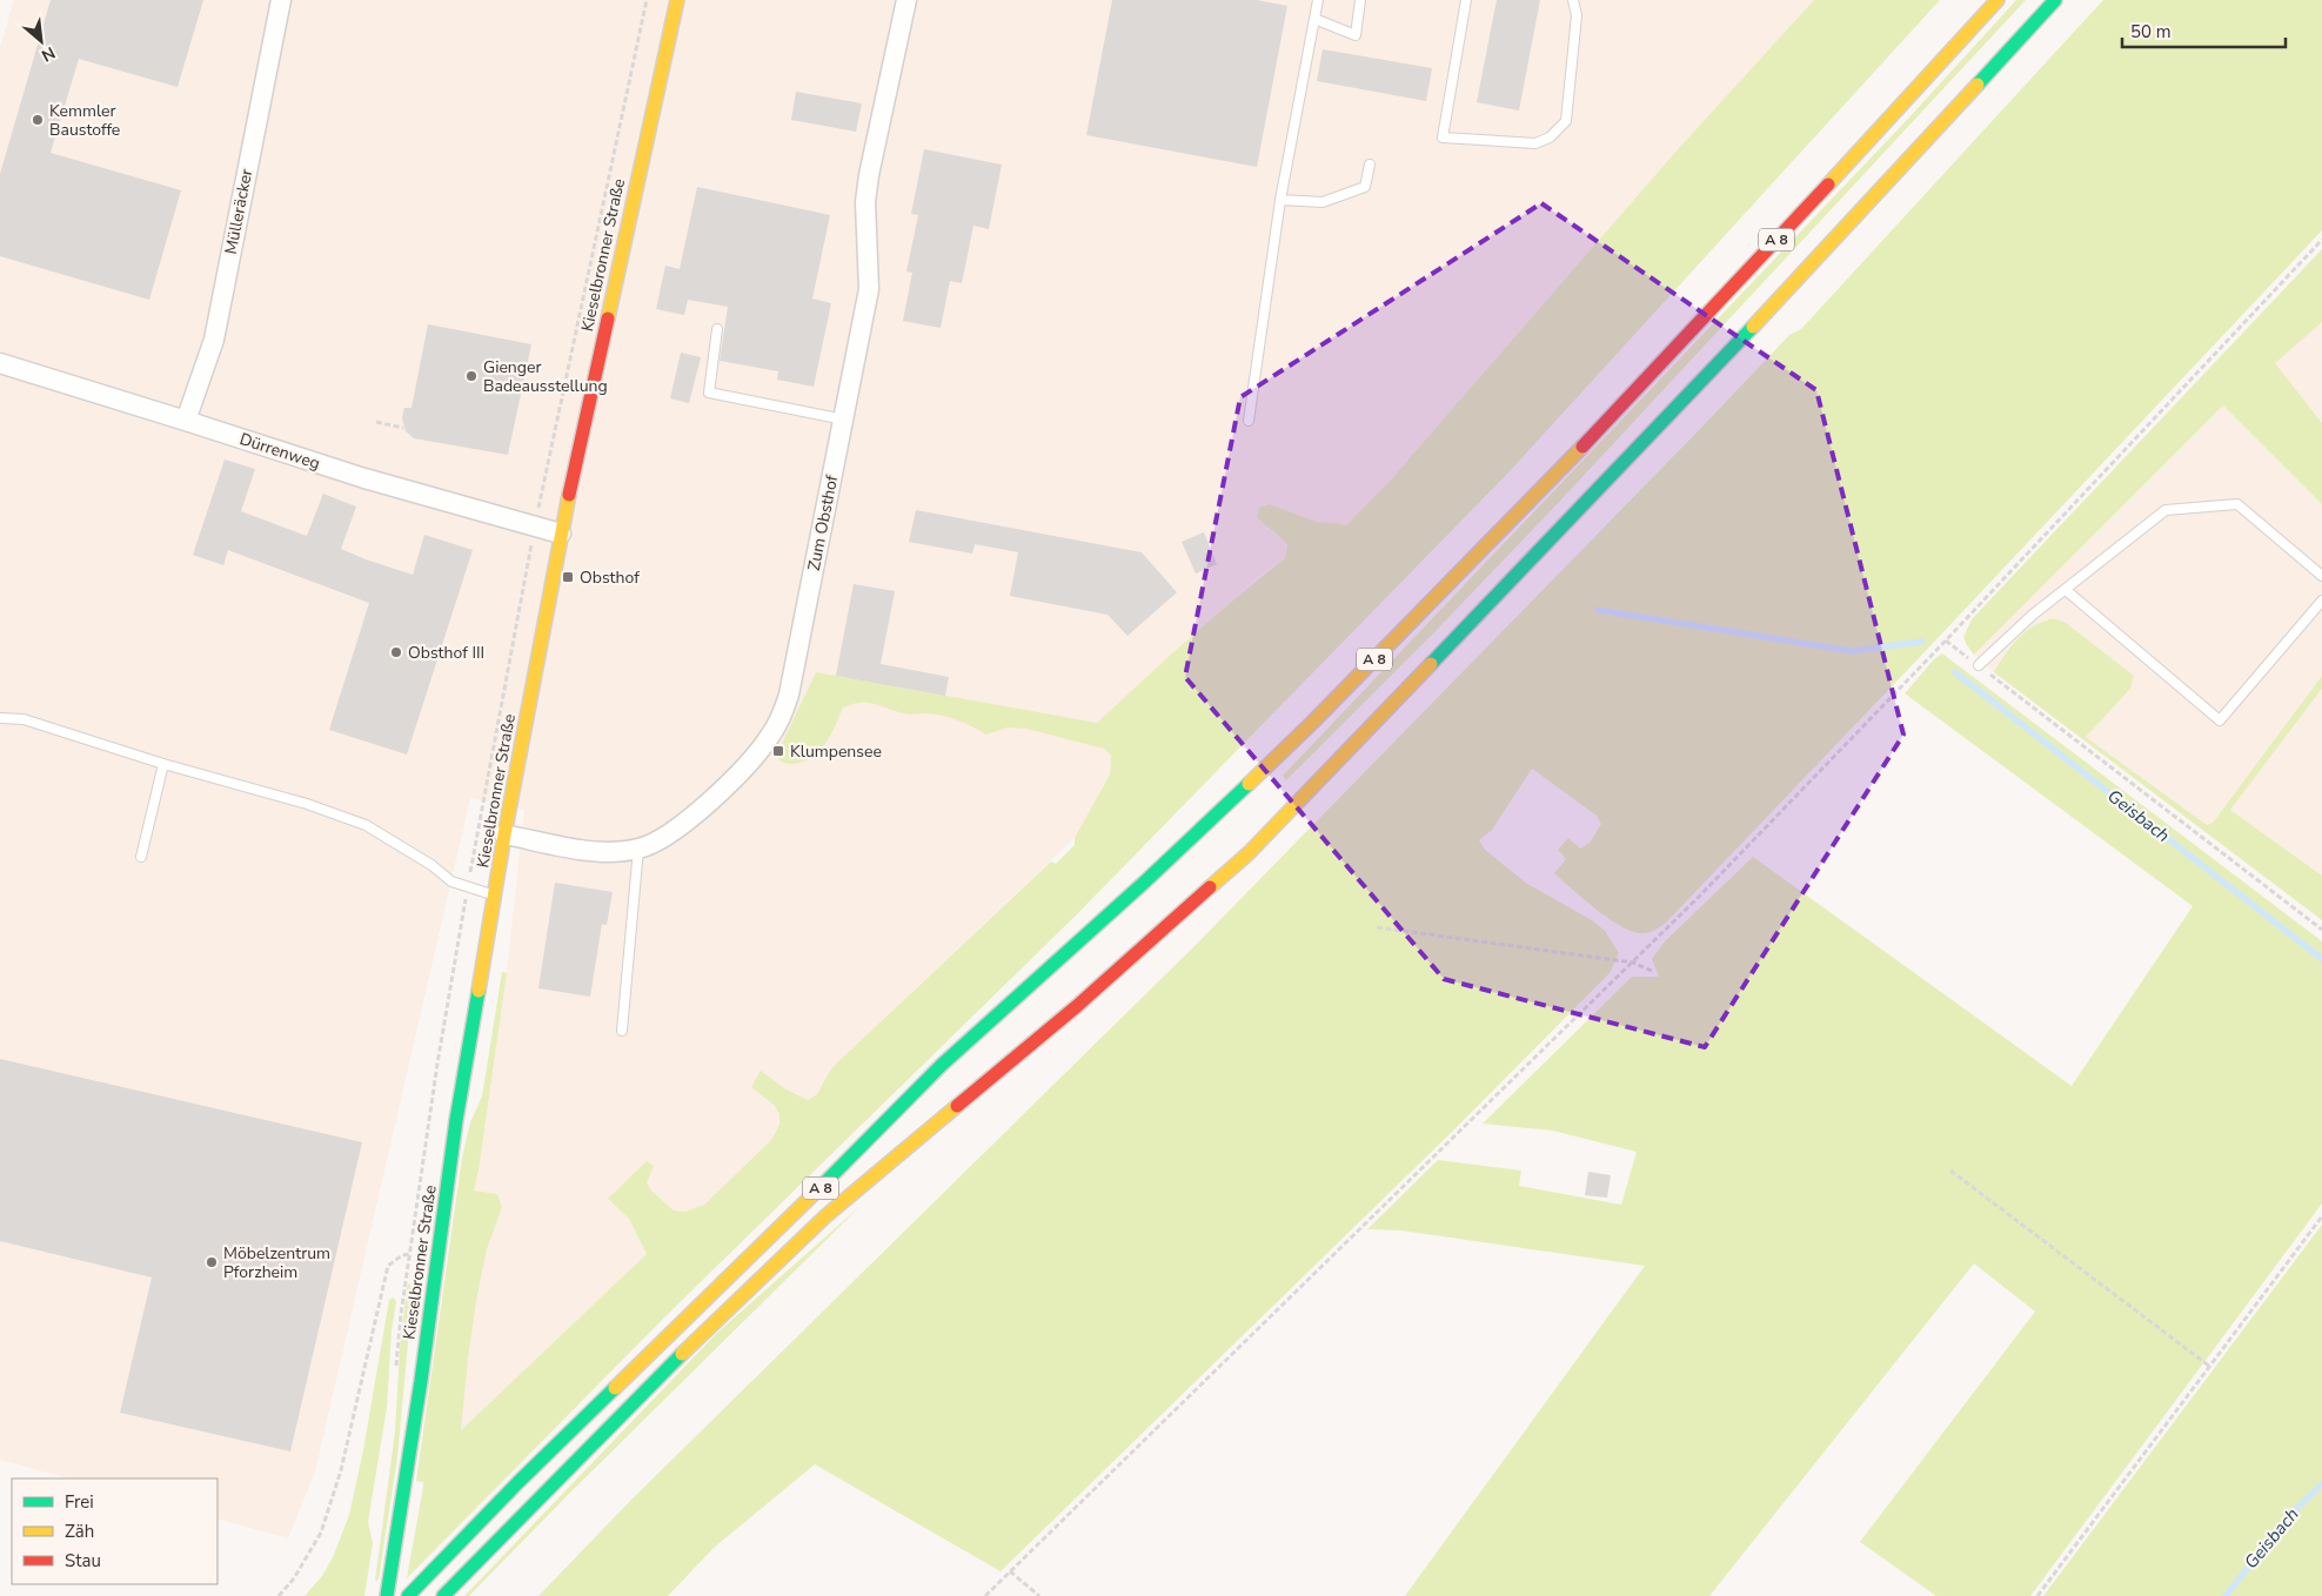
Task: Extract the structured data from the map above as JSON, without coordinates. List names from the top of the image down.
{
  "streets": {
    "main road": ["A 8", "Kieselbronner Straße"],
    "street": ["Mülleräcker", "Dürrenweg", "Zum Obsthof"]
  },
  "crossings": [
    ["Mülleräcker", "Dürrenweg"],
    ["Kieselbronner Straße", "Dürrenweg"],
    ["Kieselbronner Straße", "Zum Obsthof"]
  ],
  "water": ["Geisbach"],
  "places": {
    "other": [
      "Kemmler Baustoffe",
      "Gienger Badeausstellung",
      "Obsthof III",
      "Möbelzentrum Pforzheim"
    ],
    "transit": ["Obsthof", "Klumpensee"]
  },
  "legend": ["Frei", "Zäh", "Stau"],
  "scale_bar": "50 m",
  "north": "bottom right"
}
